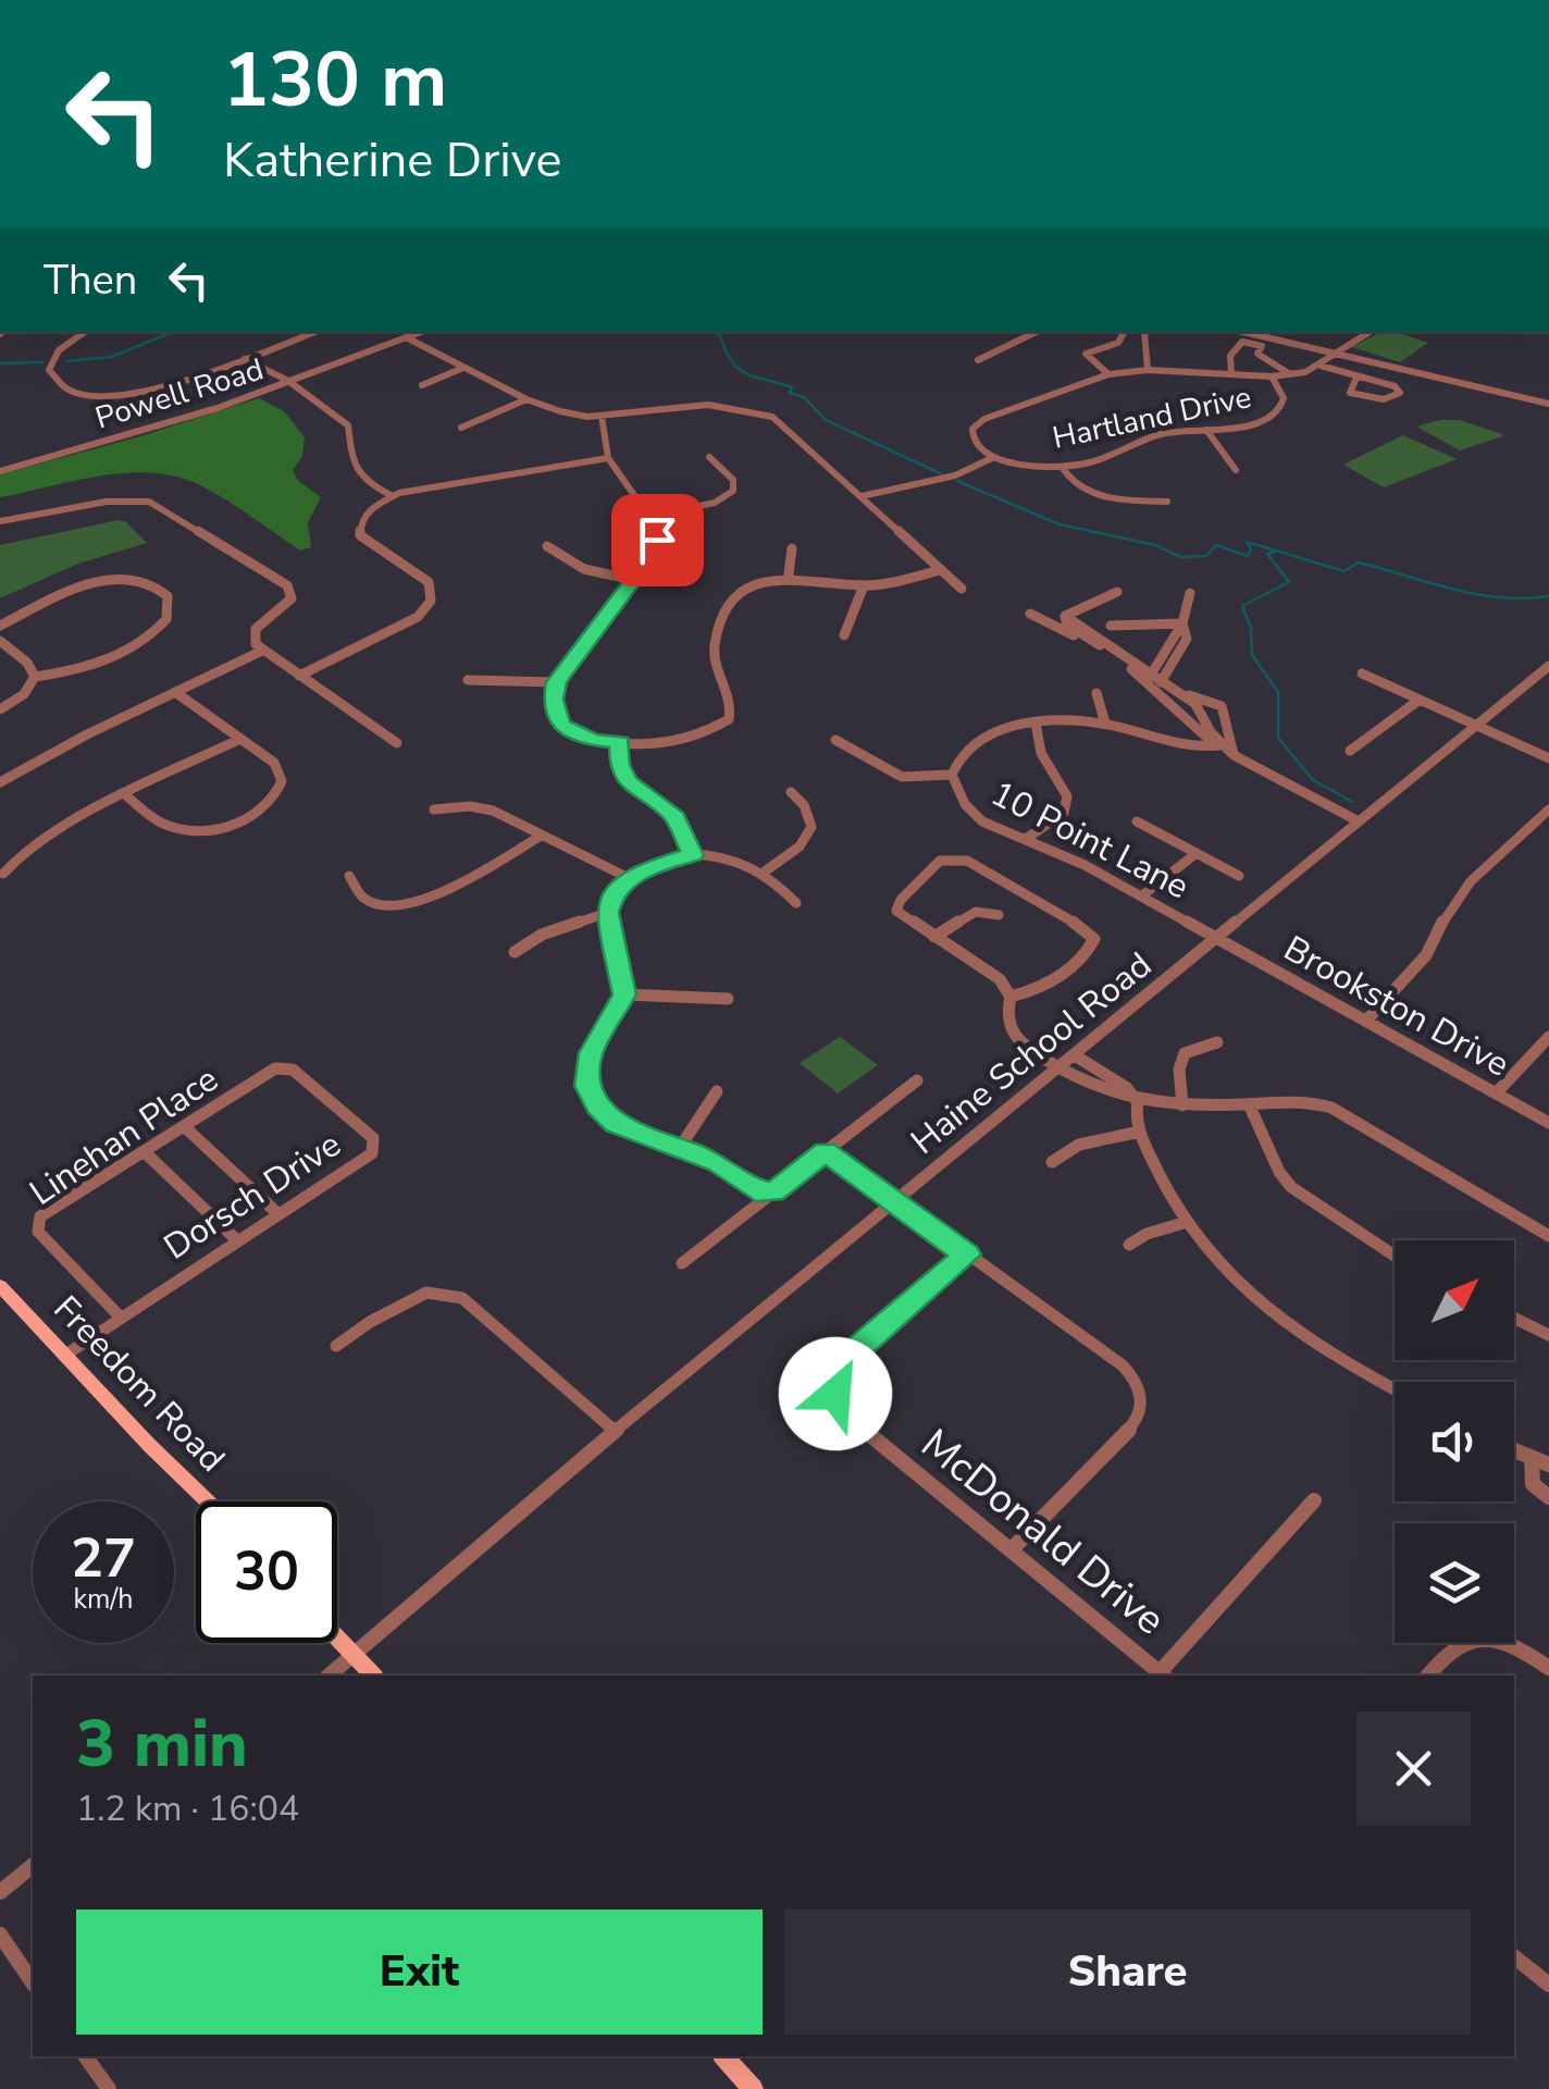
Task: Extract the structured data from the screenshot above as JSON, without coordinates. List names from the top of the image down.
{
  "streets": {
    "main road": ["Freedom Road"],
    "street": [
      "Powell Road",
      "Hartland Drive",
      "10 Point Lane",
      "Brookston Drive",
      "Haine School Road",
      "Linehan Place",
      "Dorsch Drive",
      "McDonald Drive"
    ]
  },
  "crossings": [
    ["10 Point Lane", "Brookston Drive"],
    ["10 Point Lane", "Haine School Road"],
    ["Brookston Drive", "Haine School Road"],
    ["Linehan Place", "Dorsch Drive"],
    ["Dorsch Drive", "Freedom Road"]
  ],
  "north": "top right",
  "page": {
    "turn": ["130 m", "Katherine Drive"],
    "then": "Then",
    "speed": "27 km/h",
    "limit": "30",
    "heading": ["3 min", "1.2 km · 16:04"],
    "buttons": ["Exit", "Share"]
  }
}
